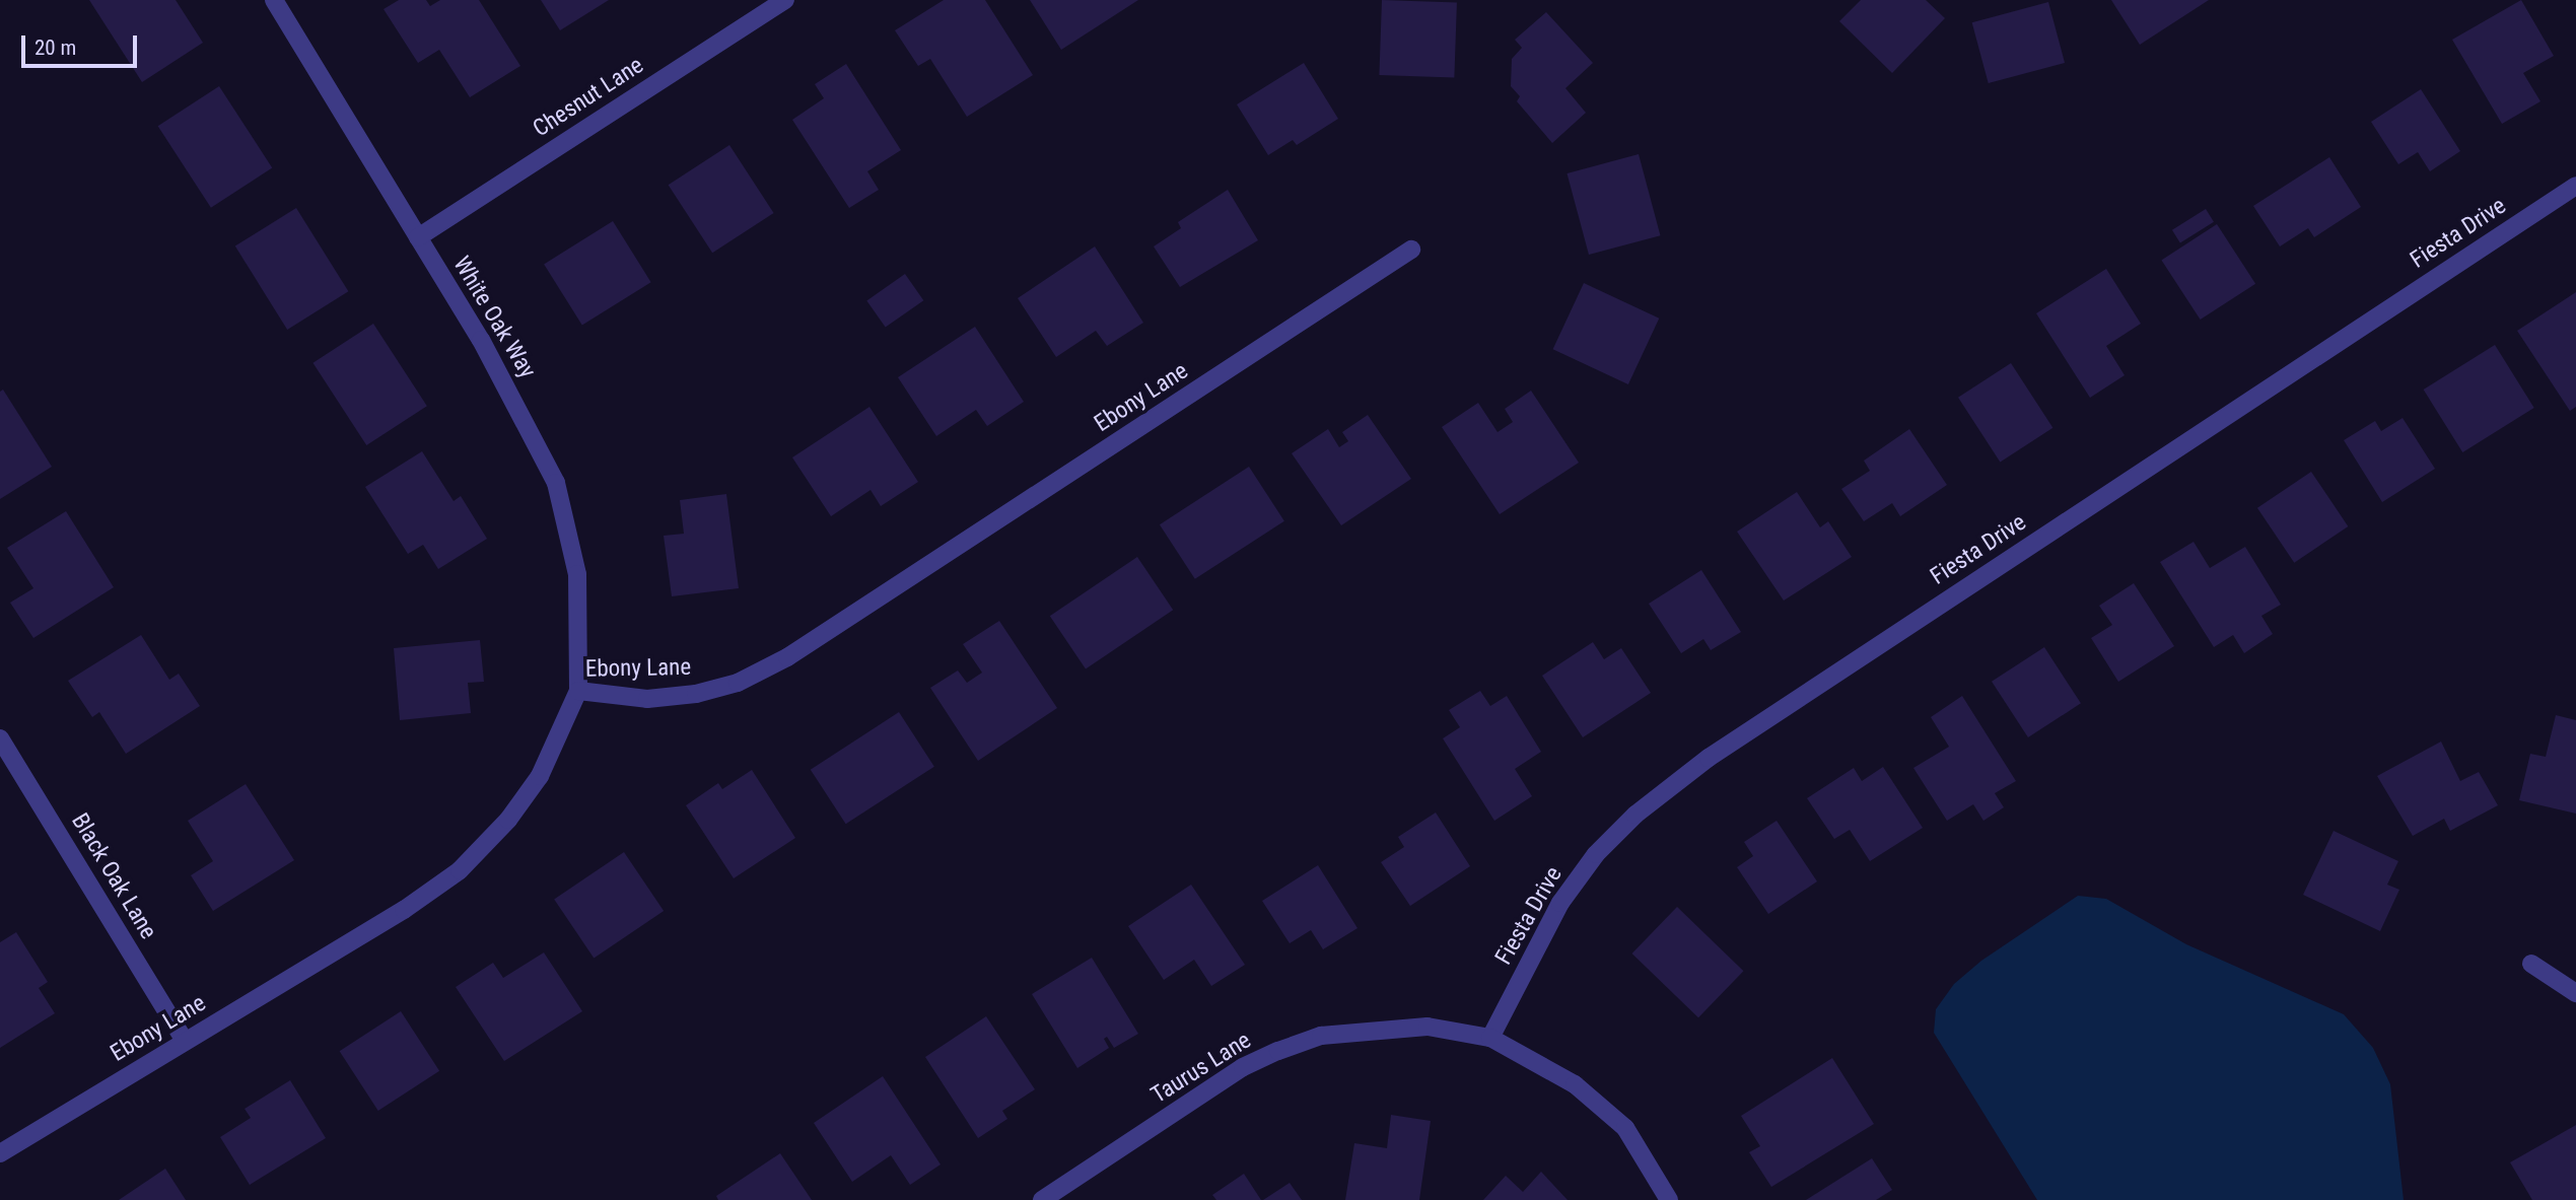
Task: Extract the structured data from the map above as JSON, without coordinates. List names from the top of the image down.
{
  "streets": {
    "street": [
      "Chesnut Lane",
      "Fiesta Drive",
      "White Oak Way",
      "Ebony Lane",
      "Black Oak Lane",
      "Taurus Lane"
    ]
  },
  "crossings": [
    ["Chesnut Lane", "White Oak Way"],
    ["Fiesta Drive", "Taurus Lane"],
    ["White Oak Way", "Ebony Lane"],
    ["Ebony Lane", "Black Oak Lane"]
  ],
  "scale_bar": "20 m"
}
